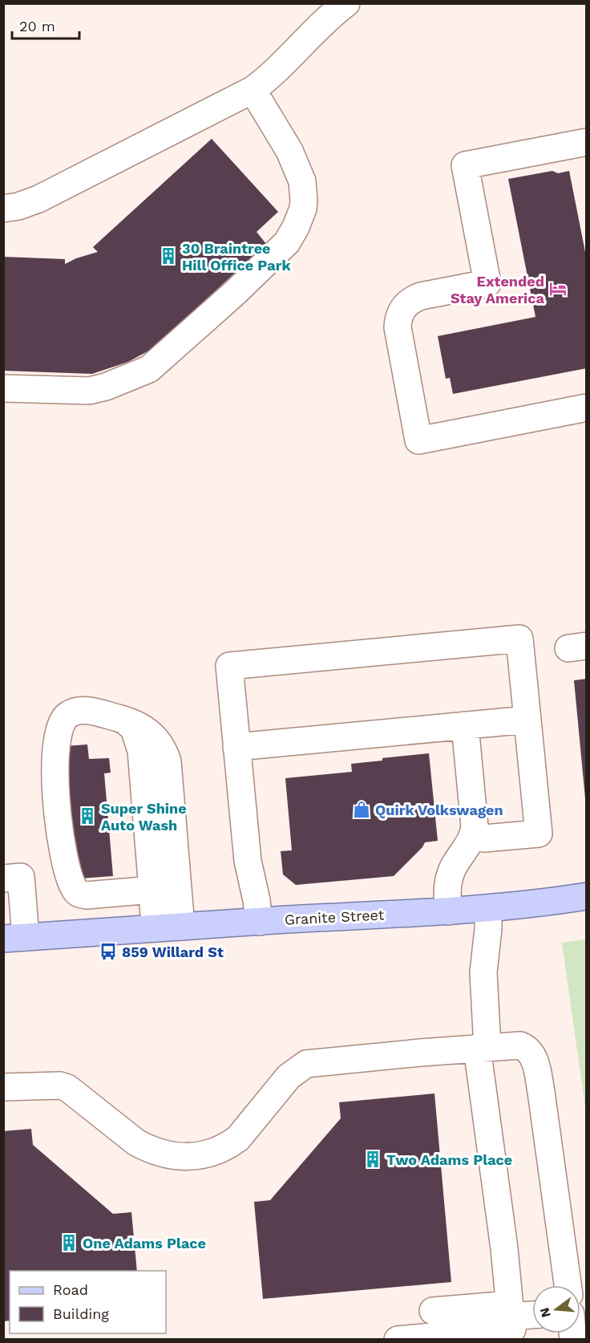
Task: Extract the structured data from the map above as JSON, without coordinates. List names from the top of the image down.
{
  "streets": {
    "main road": ["Granite Street"]
  },
  "places": {
    "building": [
      "30 Braintree Hill Office Park",
      "Super Shine Auto Wash",
      "Two Adams Place",
      "One Adams Place"
    ],
    "hotel": ["Extended Stay America"],
    "shop": ["Quirk Volkswagen"],
    "bus stop": ["859 Willard St"]
  },
  "legend": ["Road", "Building"],
  "scale_bar": "20 m",
  "north": "left"
}
